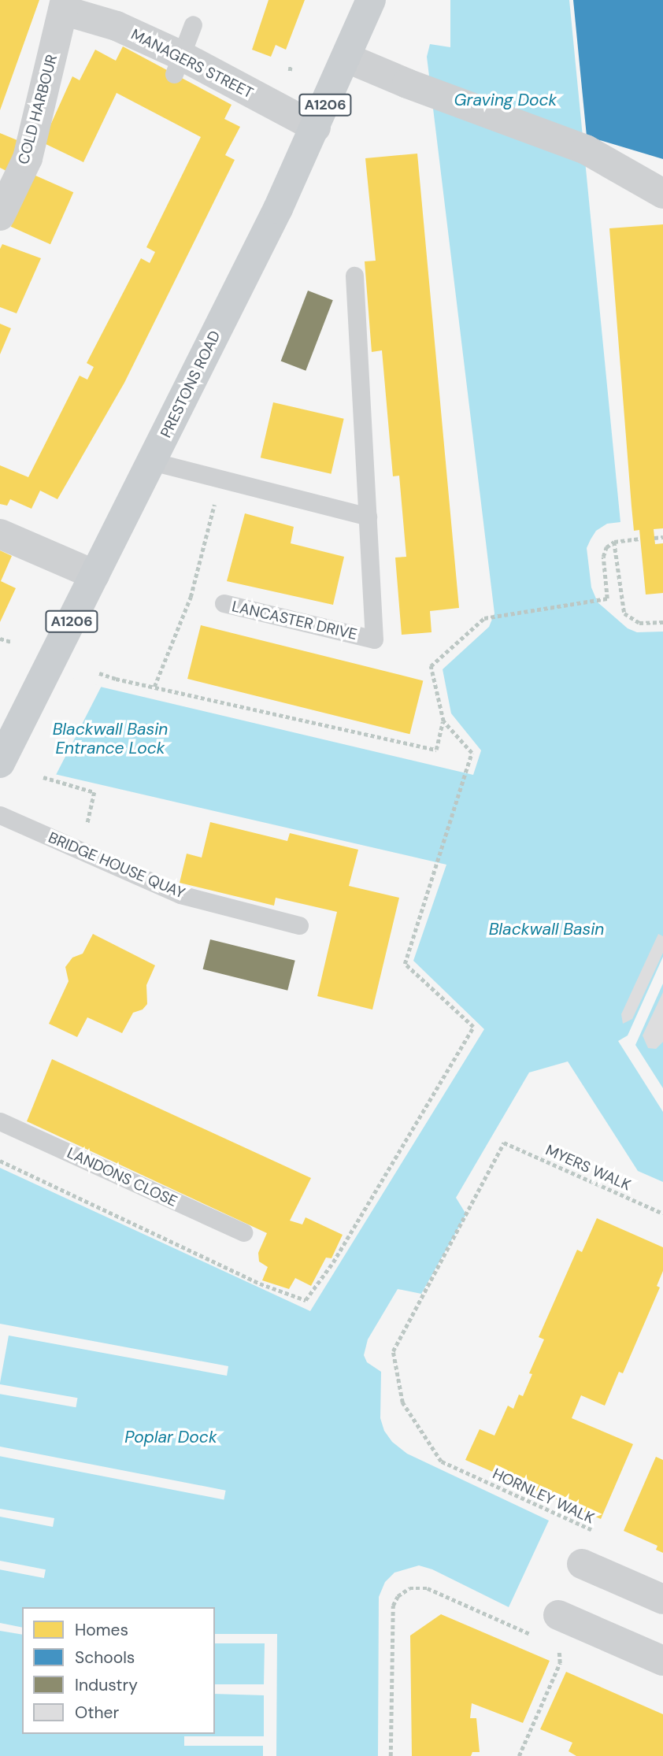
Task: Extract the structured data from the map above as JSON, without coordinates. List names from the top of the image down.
{
  "streets": {
    "main road": ["A1206", "PRESTONS ROAD"],
    "street": ["MANAGERS STREET", "COLD HARBOUR"],
    "lane": ["LANCASTER DRIVE", "BRIDGE HOUSE QUAY", "LANDONS CLOSE"],
    "path": ["MYERS WALK", "HORNLEY WALK"]
  },
  "crossings": [
    ["MANAGERS STREET", "COLD HARBOUR"],
    ["MANAGERS STREET", "PRESTONS ROAD"],
    ["MYERS WALK", "HORNLEY WALK"]
  ],
  "water": [
    "Graving Dock",
    "Blackwall Basin Entrance Lock",
    "Blackwall Basin",
    "Poplar Dock"
  ],
  "legend": [
    "Homes",
    "Schools",
    "Industry",
    "Other"
  ]
}
